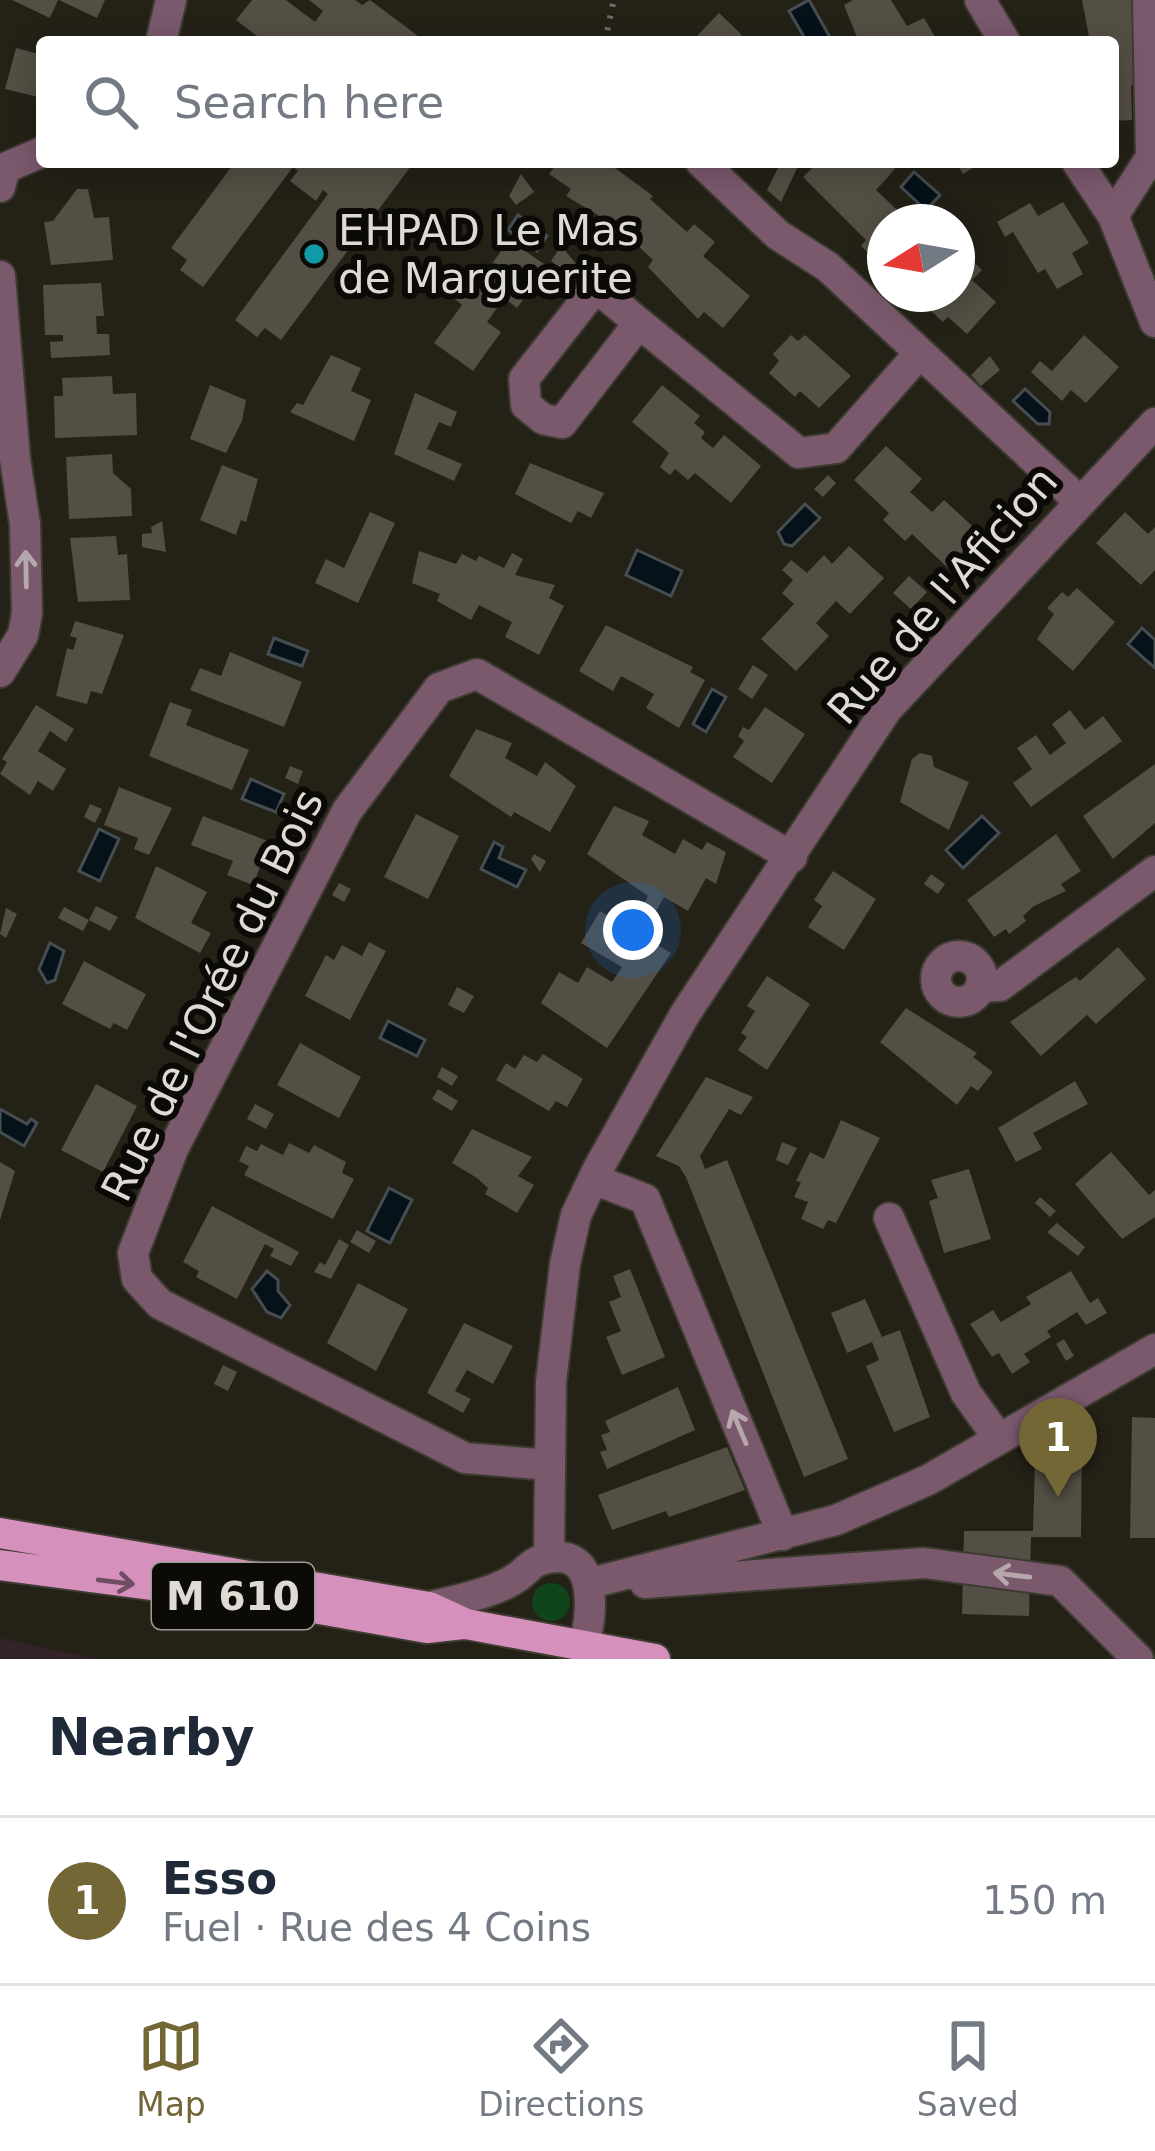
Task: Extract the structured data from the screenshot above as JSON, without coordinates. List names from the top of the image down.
{
  "streets": {
    "main road": ["M 610"],
    "street": ["Rue de l'Aficion", "Rue de l'Orée du Bois"]
  },
  "crossings": [
    ["Rue de l'Aficion", "Rue de l'Orée du Bois"],
    ["Rue de l'Aficion", "M 610"]
  ],
  "places": ["EHPAD Le Mas de Marguerite"],
  "north": "left",
  "page": {
    "search": "Search here",
    "pins": "1",
    "heading": "Nearby",
    "list": [
      {
        "mark": "1",
        "name": "Esso",
        "note": "Fuel · Rue des 4 Coins",
        "value": "150 m"
      }
    ],
    "nav": ["Map", "Directions", "Saved"]
  }
}
